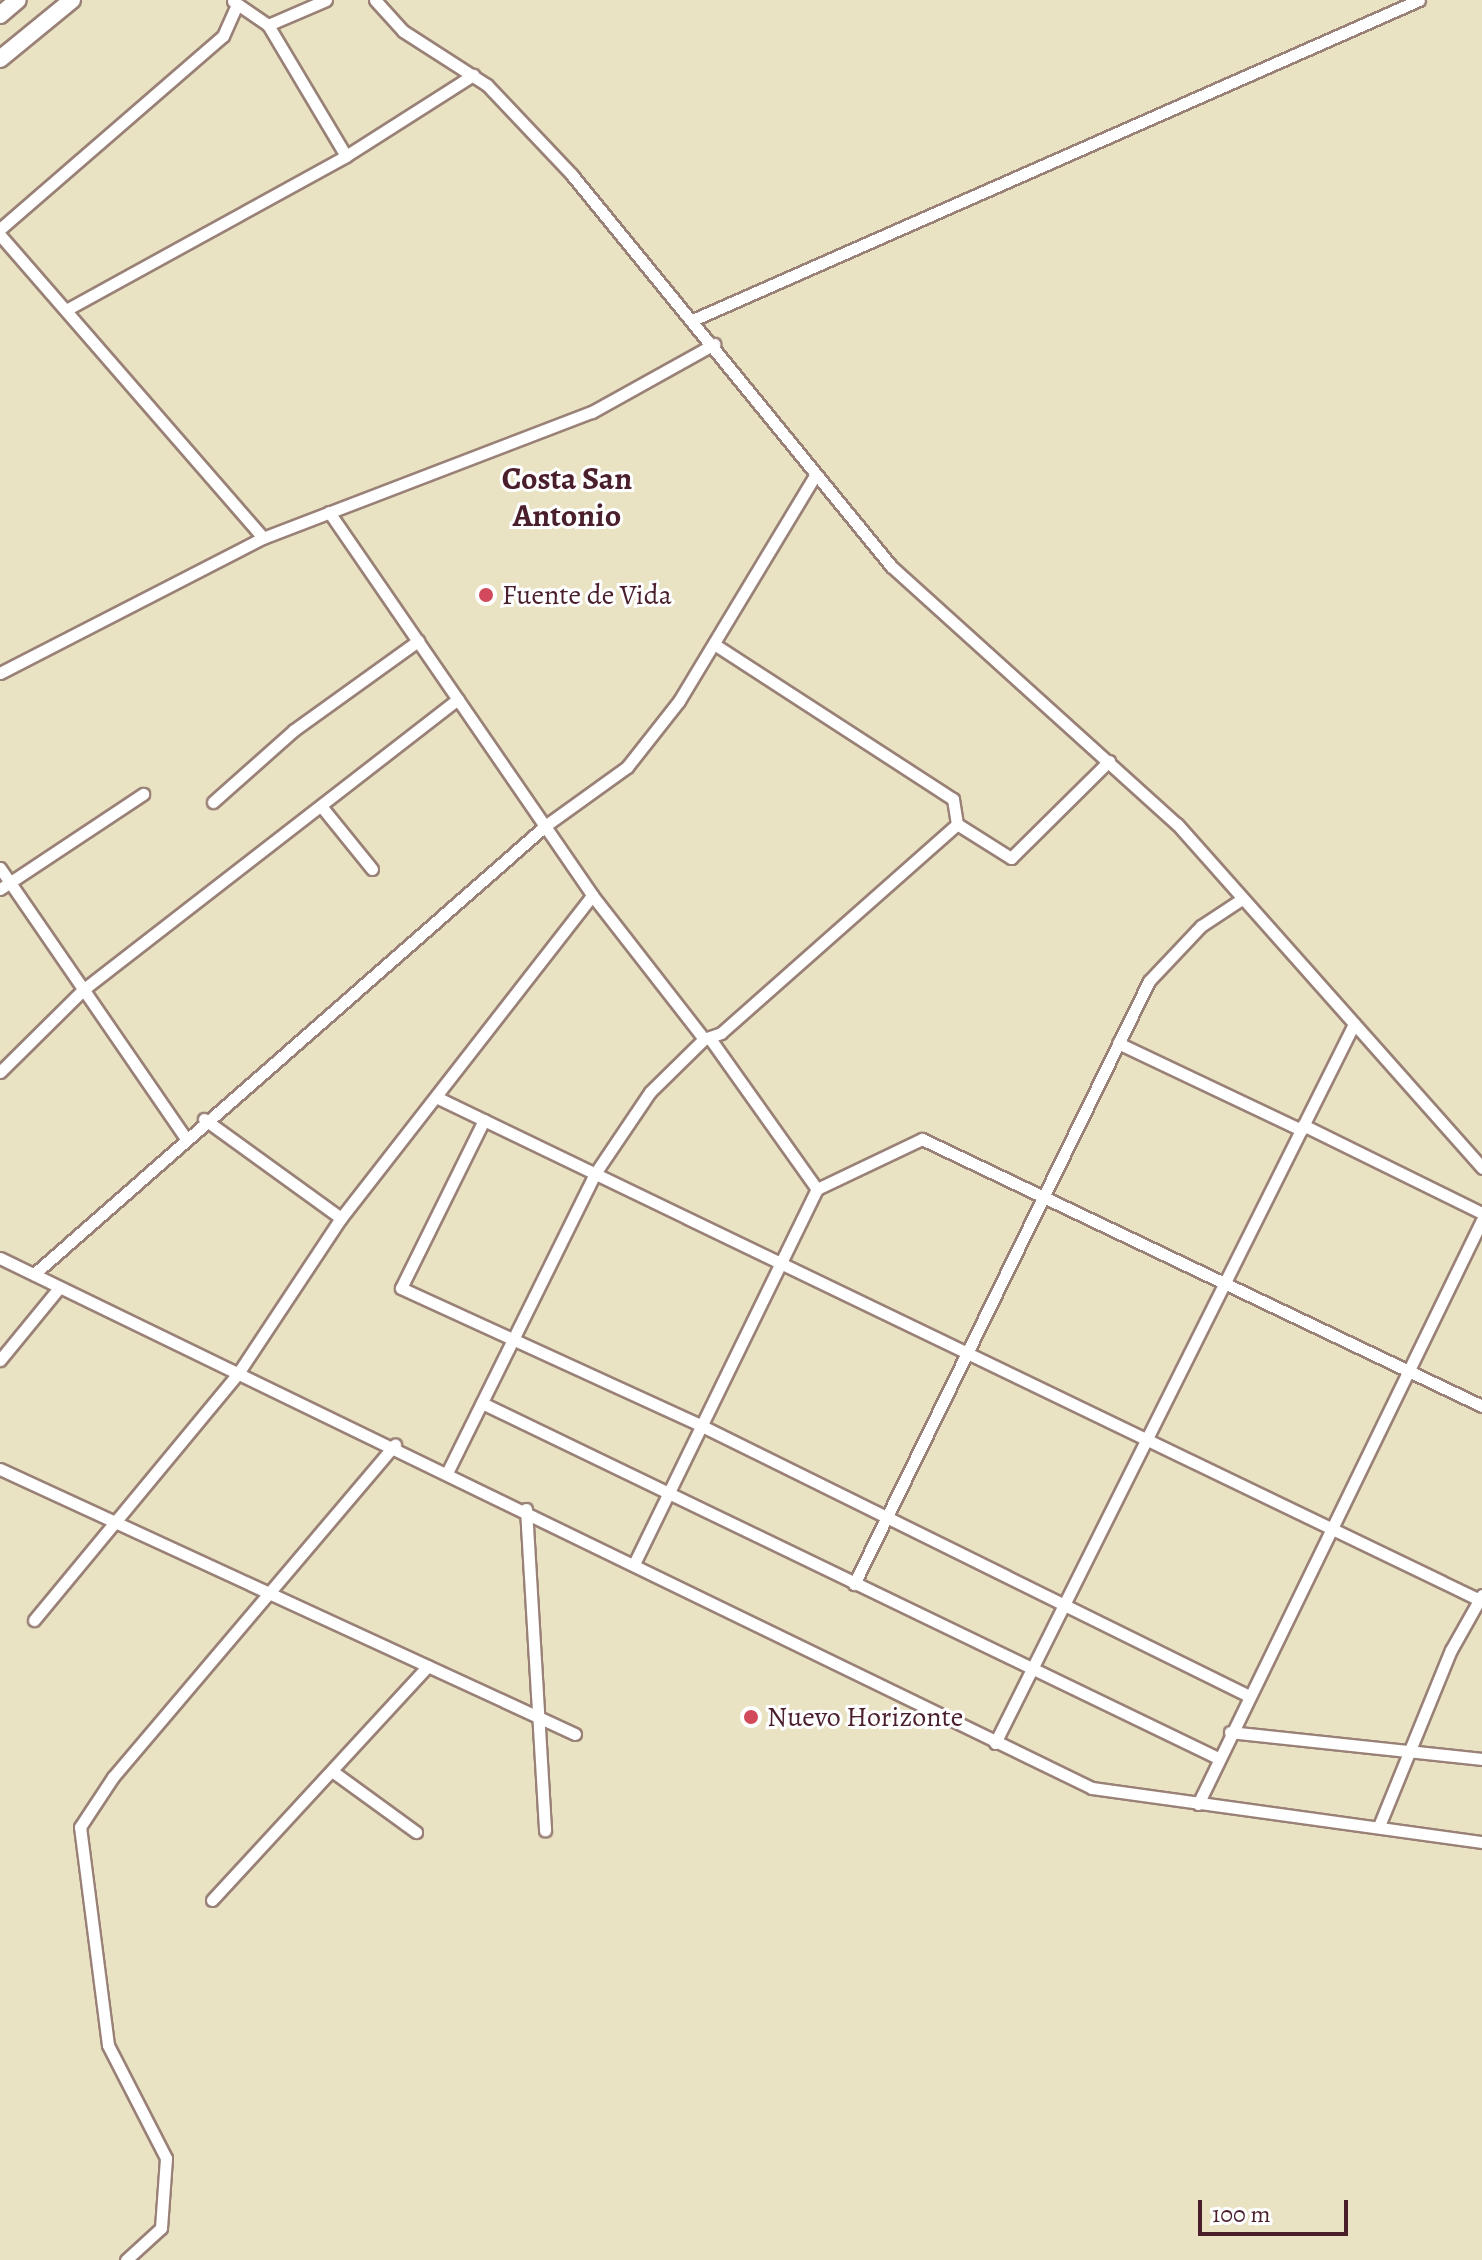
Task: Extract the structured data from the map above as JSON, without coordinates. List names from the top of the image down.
{
  "districts": ["Costa San Antonio"],
  "places": ["Fuente de Vida", "Nuevo Horizonte"],
  "scale_bar": "100 m"
}
